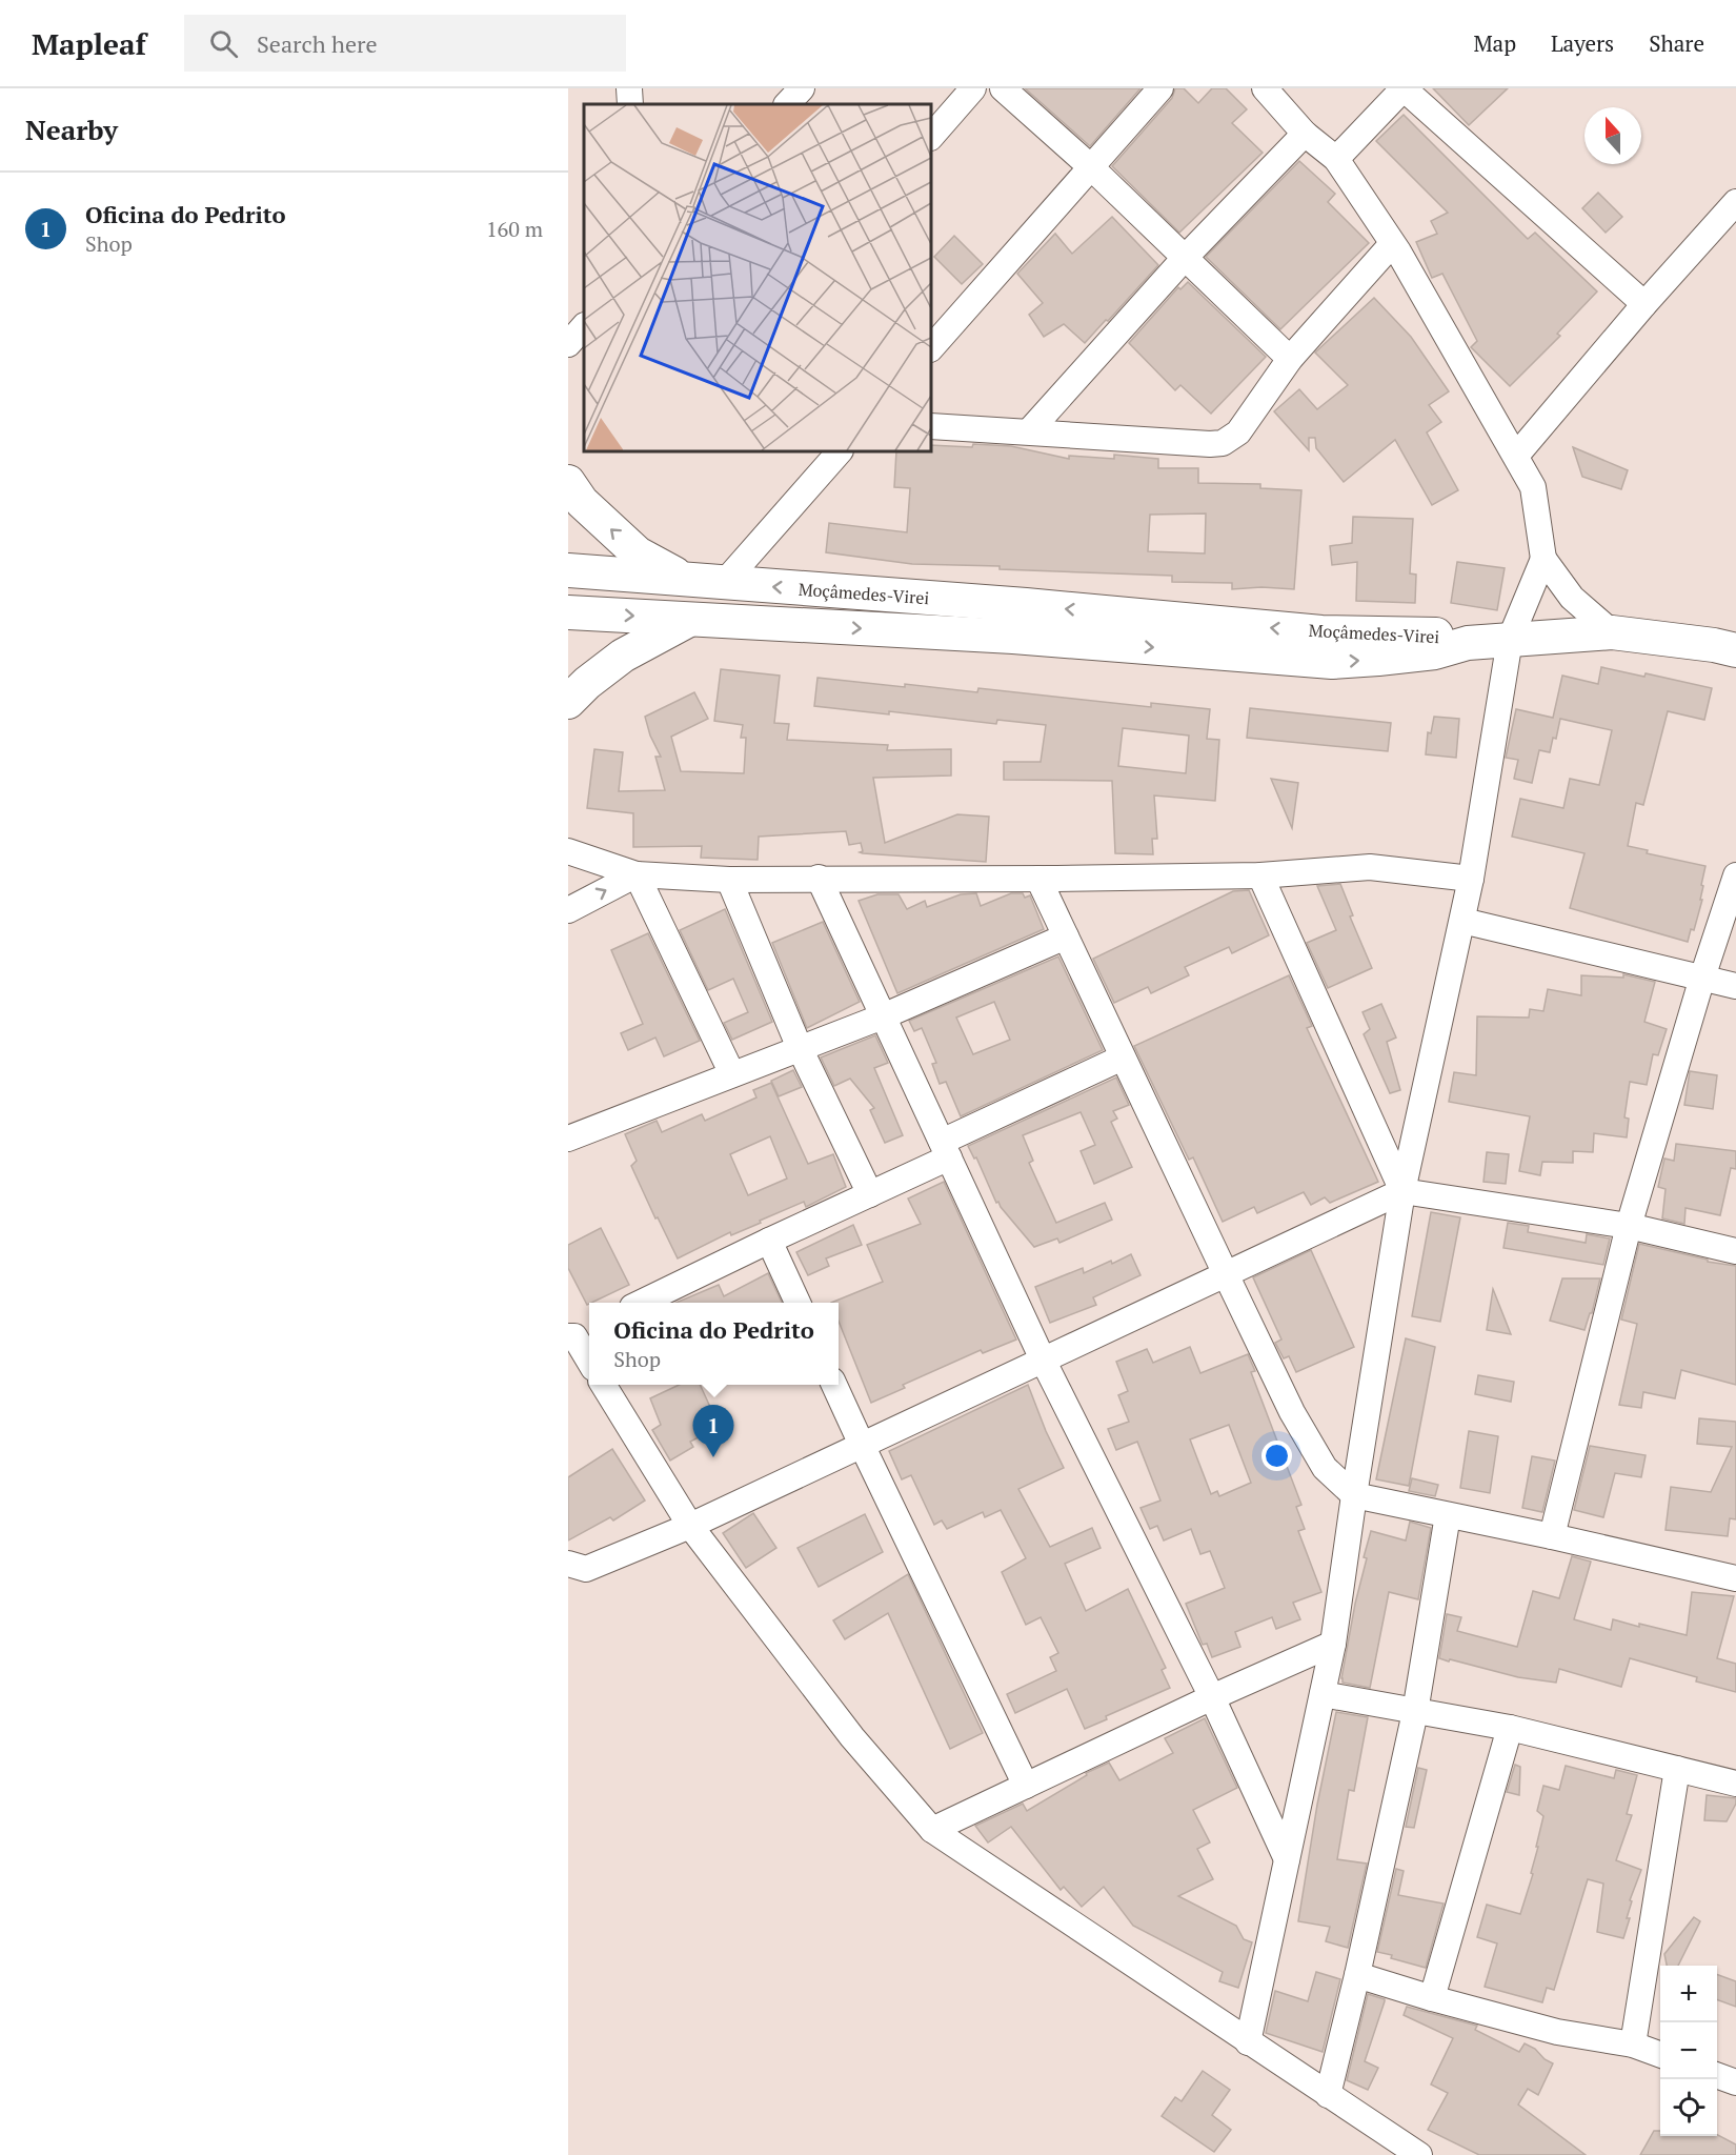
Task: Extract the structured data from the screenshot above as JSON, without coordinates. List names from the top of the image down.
{
  "streets": {
    "street": ["Moçâmedes-Virei"]
  },
  "north": "top",
  "page": {
    "header": "Mapleaf",
    "search": "Search here",
    "nav": ["Map", "Layers", "Share"],
    "heading": "Nearby",
    "list": [
      {
        "mark": "1",
        "name": "Oficina do Pedrito",
        "note": "Shop",
        "value": "160 m"
      }
    ],
    "popup": ["Oficina do Pedrito", "Shop"],
    "pins": "1",
    "map_buttons": ["+", "−"]
  }
}
